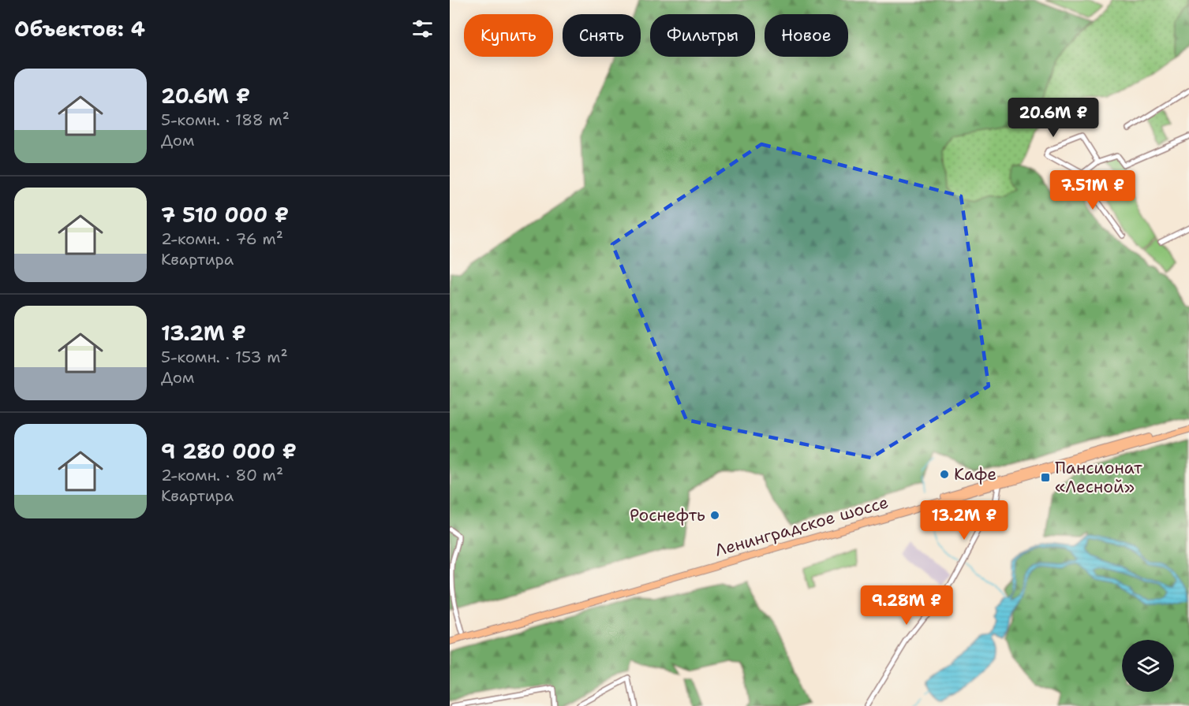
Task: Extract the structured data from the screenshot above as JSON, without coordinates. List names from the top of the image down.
{
  "streets": {
    "highway": ["Ленинградское шоссе"]
  },
  "places": {
    "other": ["Кафе", "Роснефть"],
    "transit": ["Пансионат «Лесной»"]
  },
  "page": {
    "heading": "Объектов: 4",
    "chip": [
      "Купить",
      "Снять",
      "Фильтры",
      "Новое"
    ],
    "list": [
      {
        "name": "20.6M ₽",
        "note": "5-комн. · 188 m² · Дом"
      },
      {
        "name": "7 510 000 ₽",
        "note": "2-комн. · 76 m² · Квартира"
      },
      {
        "name": "13.2M ₽",
        "note": "5-комн. · 153 m² · Дом"
      },
      {
        "name": "9 280 000 ₽",
        "note": "2-комн. · 80 m² · Квартира"
      }
    ],
    "price": [
      "20.6M ₽",
      "7.51M ₽",
      "13.2M ₽",
      "9.28M ₽"
    ]
  }
}
